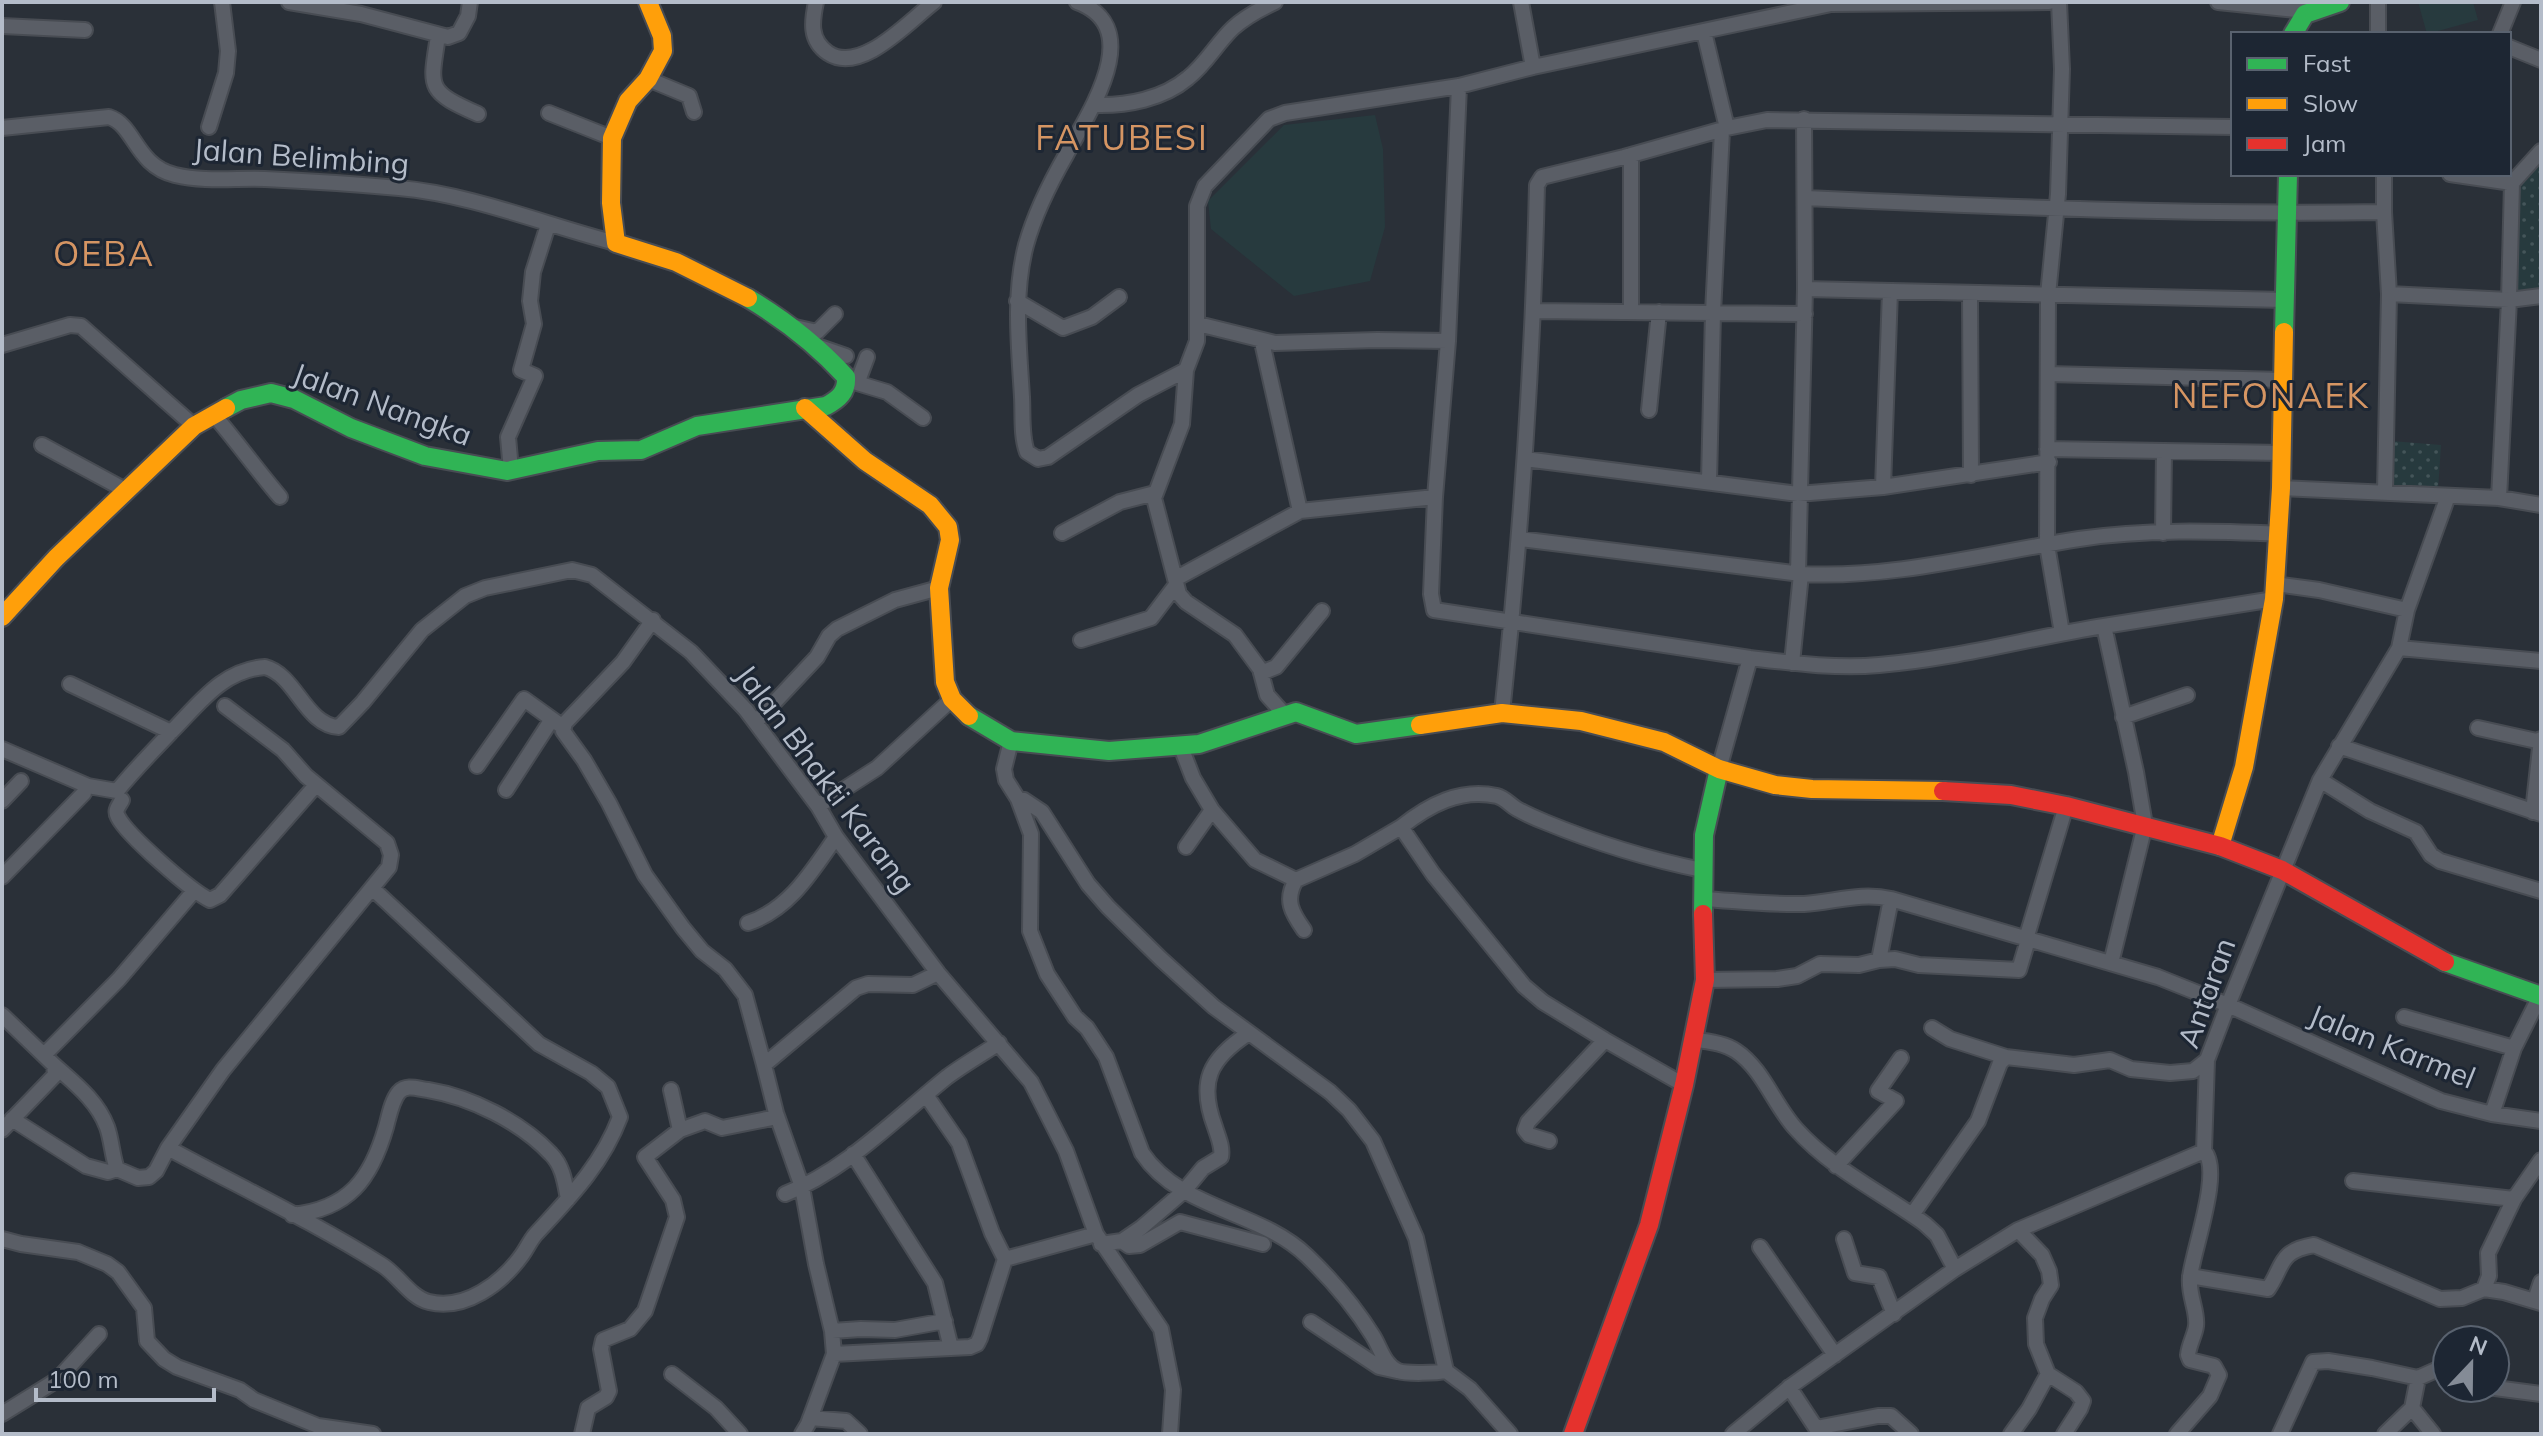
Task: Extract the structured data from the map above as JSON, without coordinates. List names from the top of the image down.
{
  "streets": {
    "street": [
      "Jalan Belimbing",
      "Jalan Nangka",
      "Jalan Bhakti Karang",
      "Antaran",
      "Jalan Karmel"
    ]
  },
  "crossings": [
    ["Antaran", "Jalan Karmel"]
  ],
  "districts": ["FATUBESI", "OEBA", "NEFONAEK"],
  "legend": ["Fast", "Slow", "Jam"],
  "scale_bar": "100 m",
  "north": "top"
}
